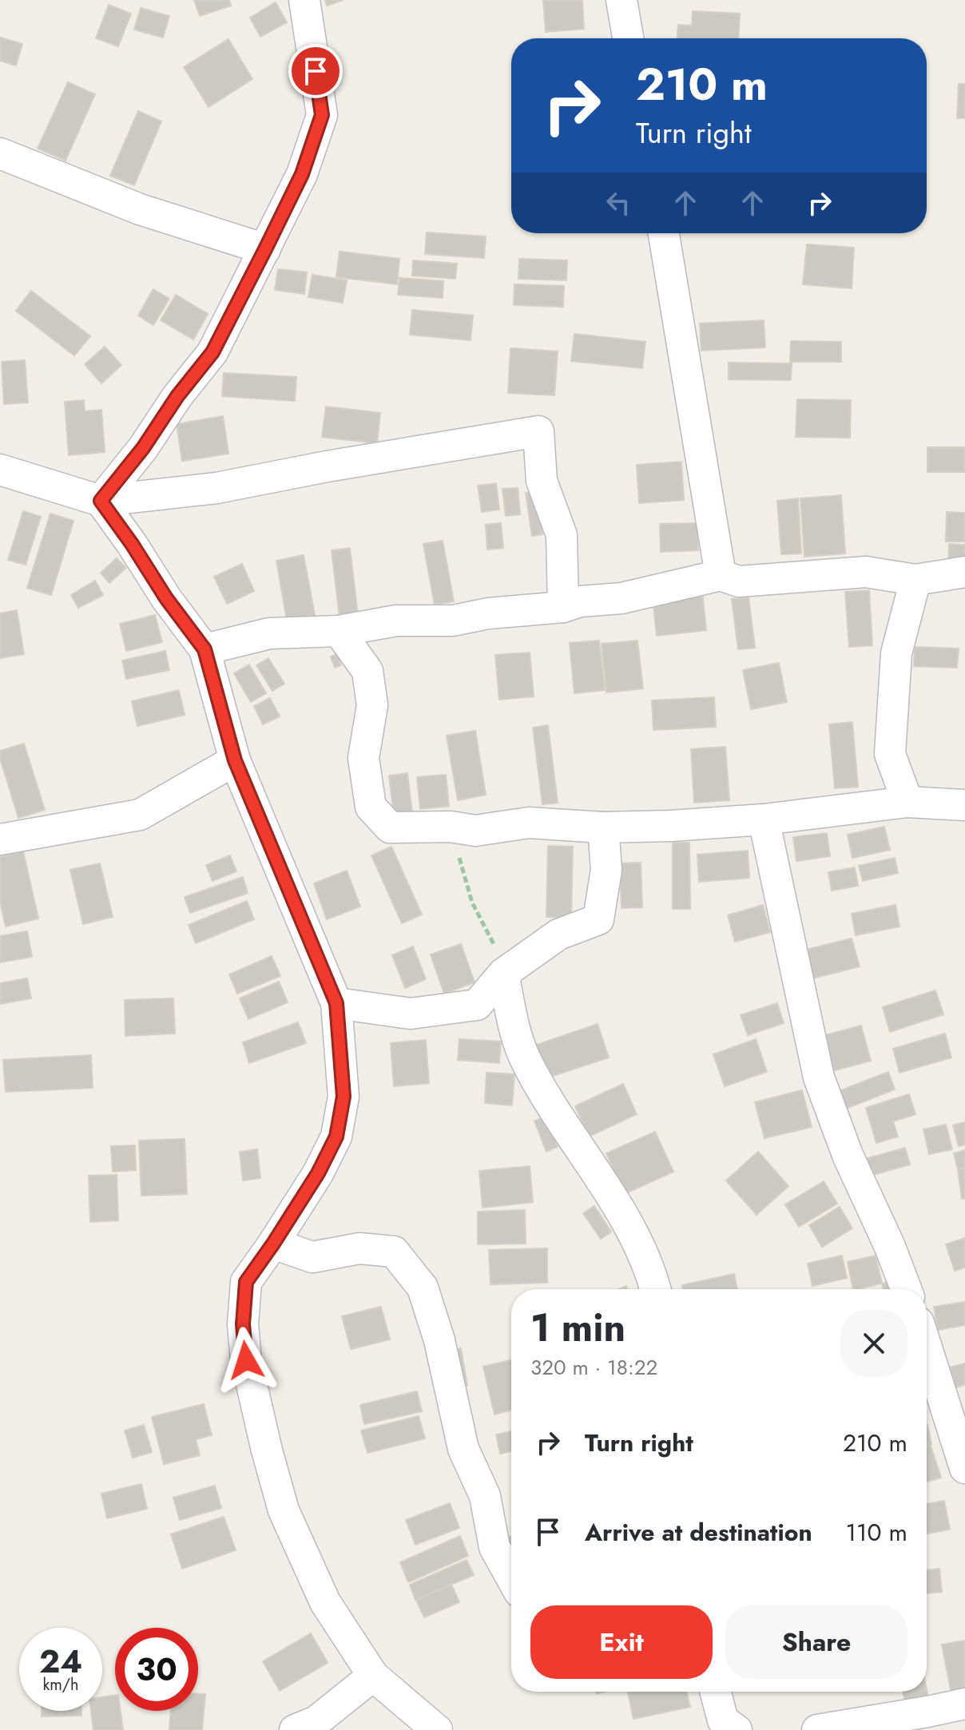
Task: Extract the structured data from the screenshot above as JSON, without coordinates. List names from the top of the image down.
{
  "page": {
    "turn": ["210 m", "Turn right"],
    "heading": ["1 min", "320 m · 18:22"],
    "list": [
      {
        "name": "Turn right",
        "value": "210 m"
      },
      {
        "name": "Arrive at destination",
        "value": "110 m"
      }
    ],
    "buttons": ["Exit", "Share"],
    "speed": "24 km/h",
    "limit": "30"
  }
}
